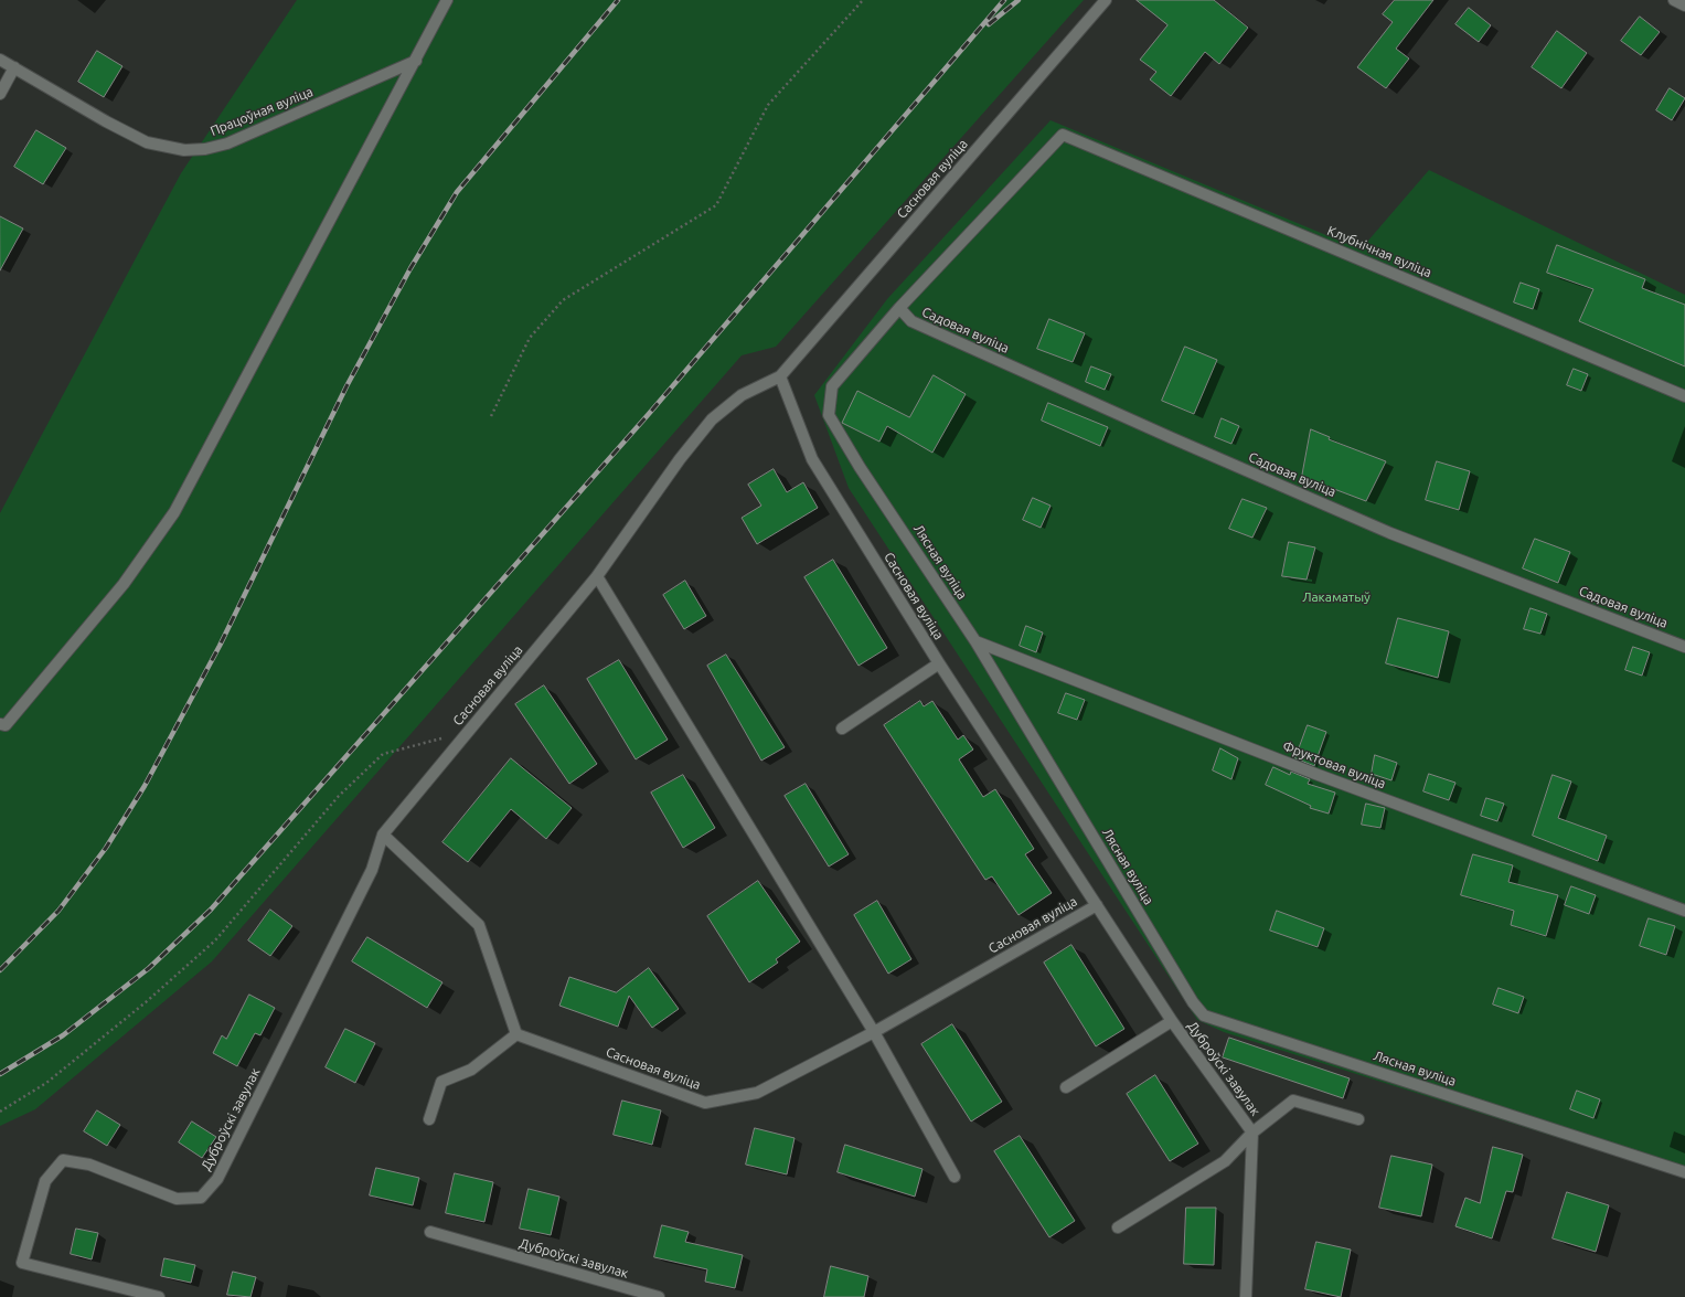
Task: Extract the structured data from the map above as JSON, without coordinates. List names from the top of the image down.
{
  "streets": {
    "street": [
      "Працоўная вуліца",
      "Сасновая вуліца",
      "Клубнічная вуліца",
      "Садовая вуліца",
      "Лясная вуліца",
      "Фруктовая вуліца",
      "Дуброўскі завулак"
    ]
  },
  "crossings": [
    ["Сасновая вуліца", "Дуброўскі завулак"],
    ["Клубнічная вуліца", "Лясная вуліца"],
    ["Садовая вуліца", "Лясная вуліца"],
    ["Лясная вуліца", "Фруктовая вуліца"]
  ],
  "parks": ["Лакаматыў"]
}
